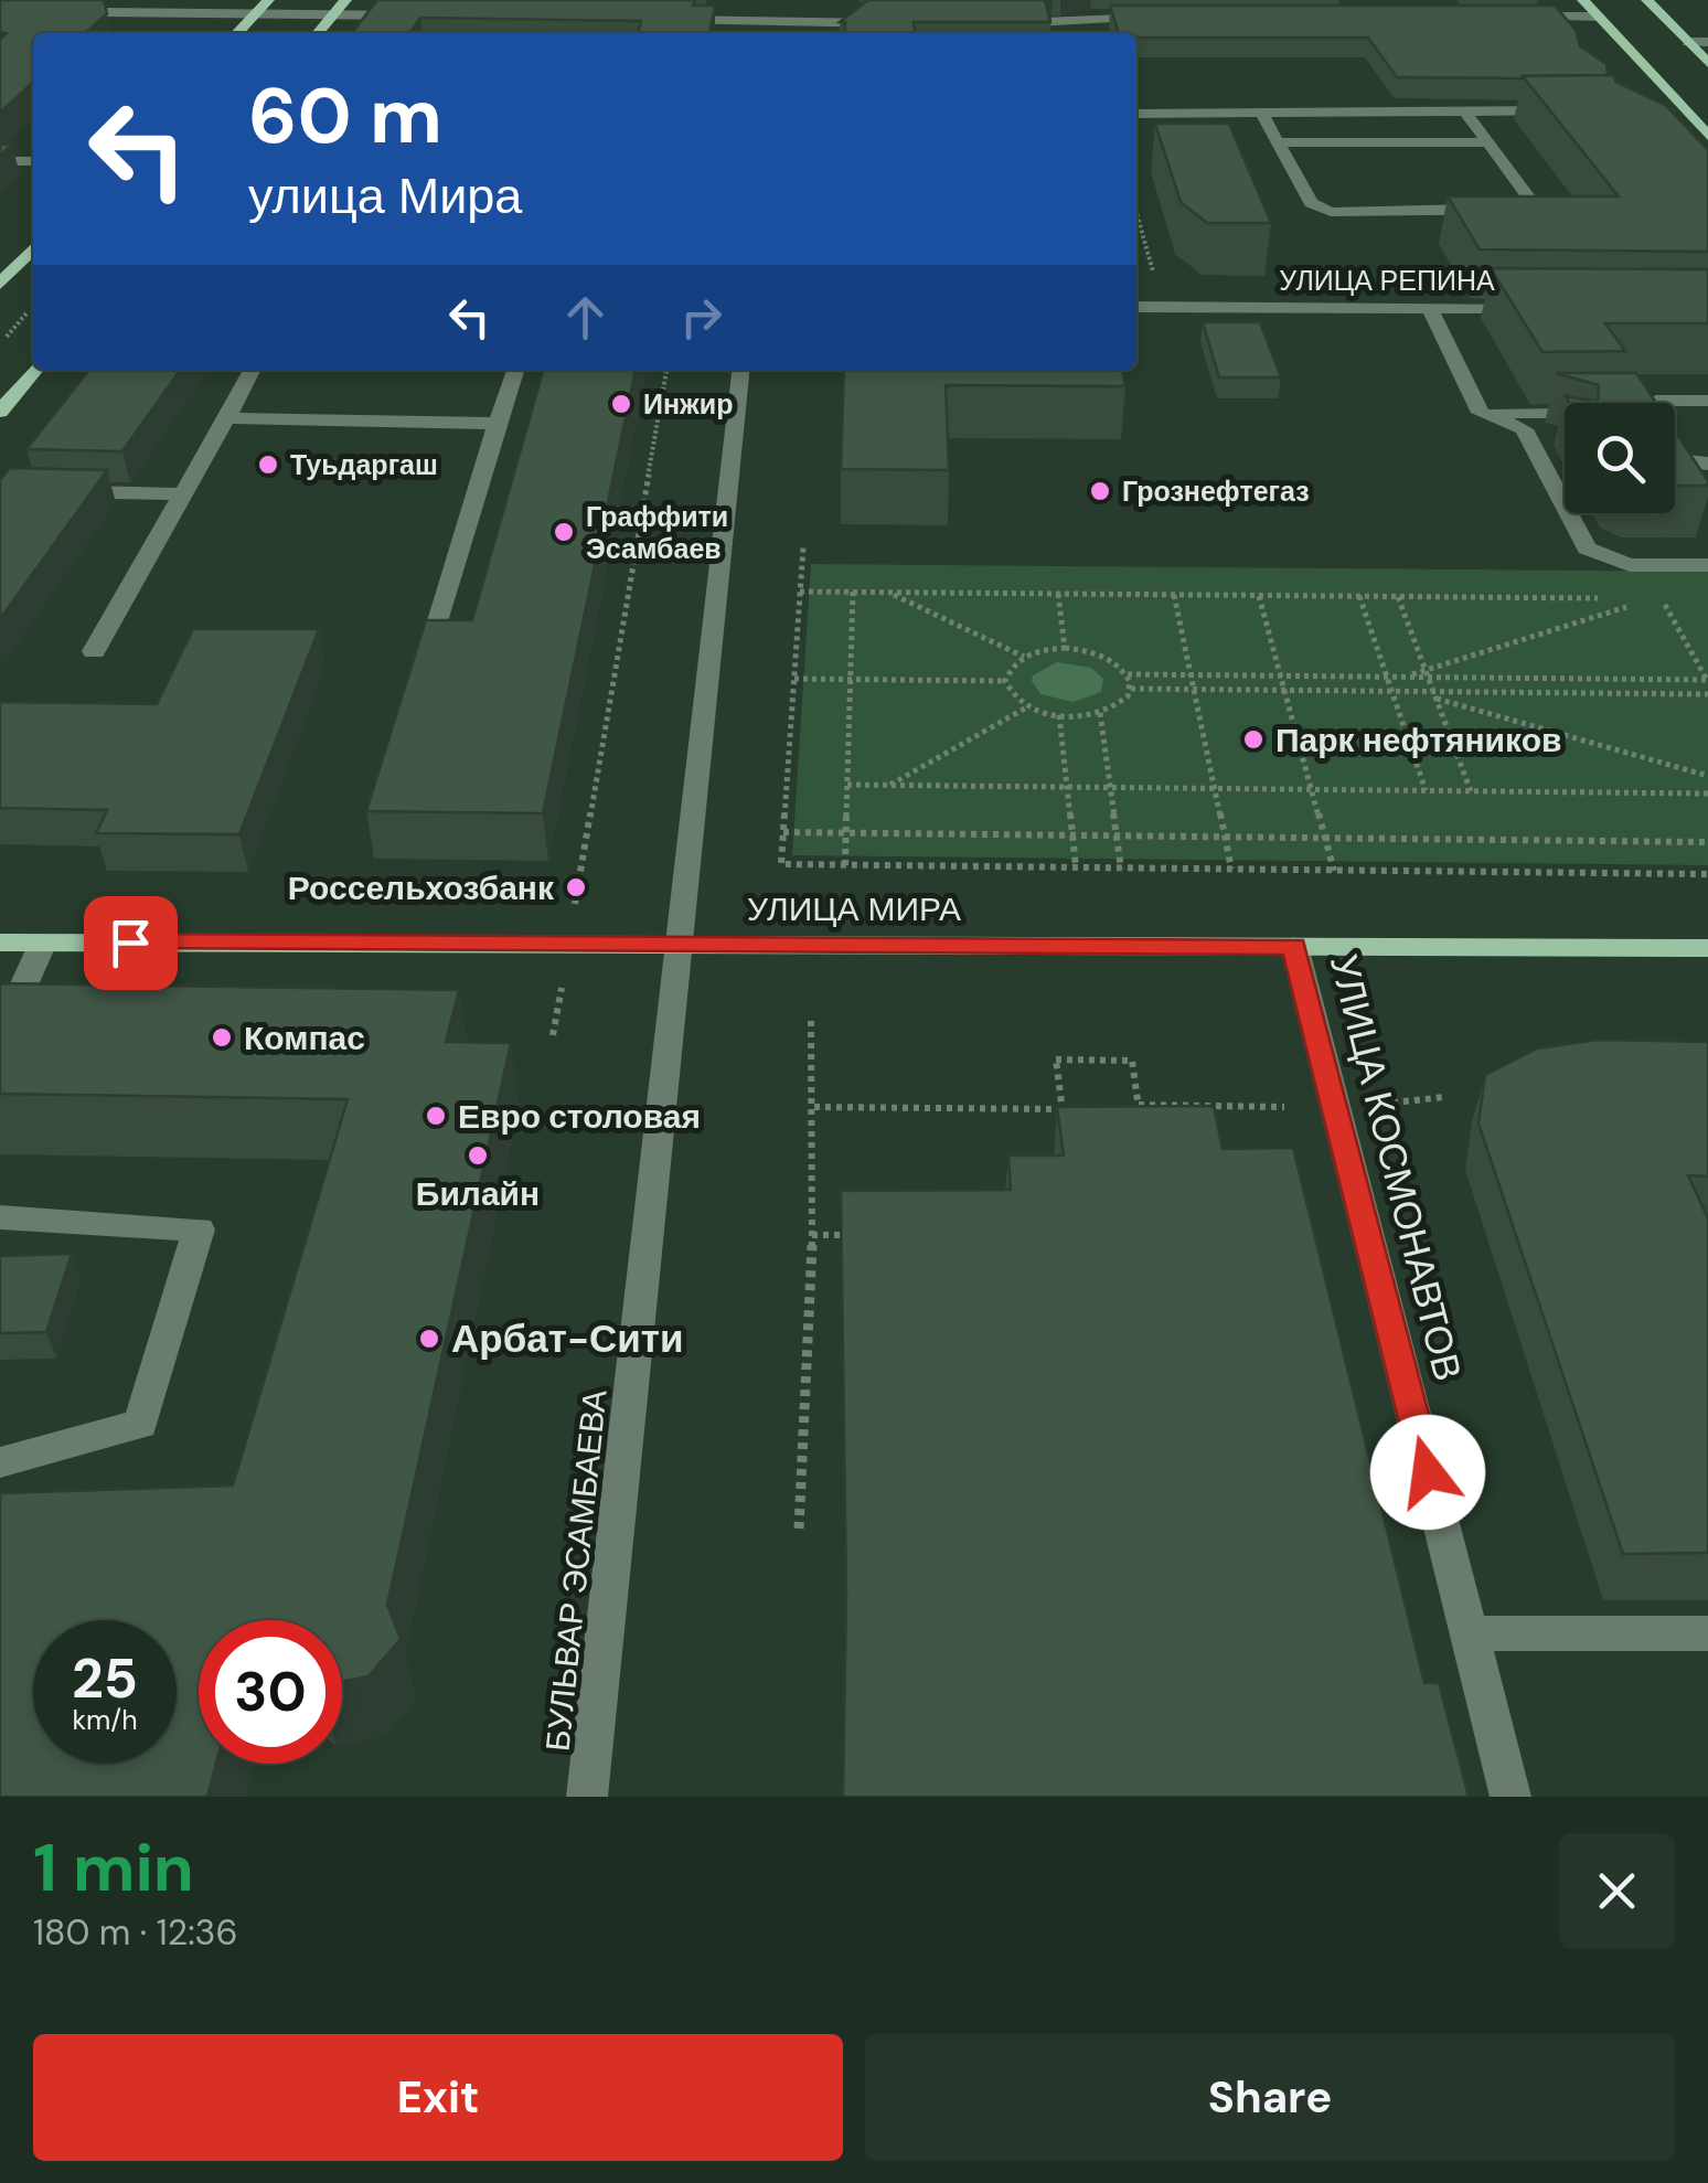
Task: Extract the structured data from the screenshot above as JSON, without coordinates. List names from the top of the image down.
{
  "streets": {
    "main road": ["УЛИЦА МИРА"],
    "street": ["УЛИЦА РЕПИНА", "УЛИЦА КОСМОНАВТОВ", "БУЛЬВАР ЭСАМБАЕВА"]
  },
  "crossings": [
    ["УЛИЦА МИРА", "УЛИЦА КОСМОНАВТОВ"],
    ["УЛИЦА МИРА", "БУЛЬВАР ЭСАМБАЕВА"]
  ],
  "places": [
    "Инжир",
    "Туьдаргаш",
    "Грознефтегаз",
    "Граффити Эсамбаев",
    "Парк нефтяников",
    "Россельхозбанк",
    "Компас",
    "Евро столовая",
    "Билайн",
    "Арбат-Сити"
  ],
  "page": {
    "turn": ["60 m", "улица Мира"],
    "speed": "25 km/h",
    "limit": "30",
    "heading": ["1 min", "180 m · 12:36"],
    "buttons": ["Exit", "Share"]
  }
}
